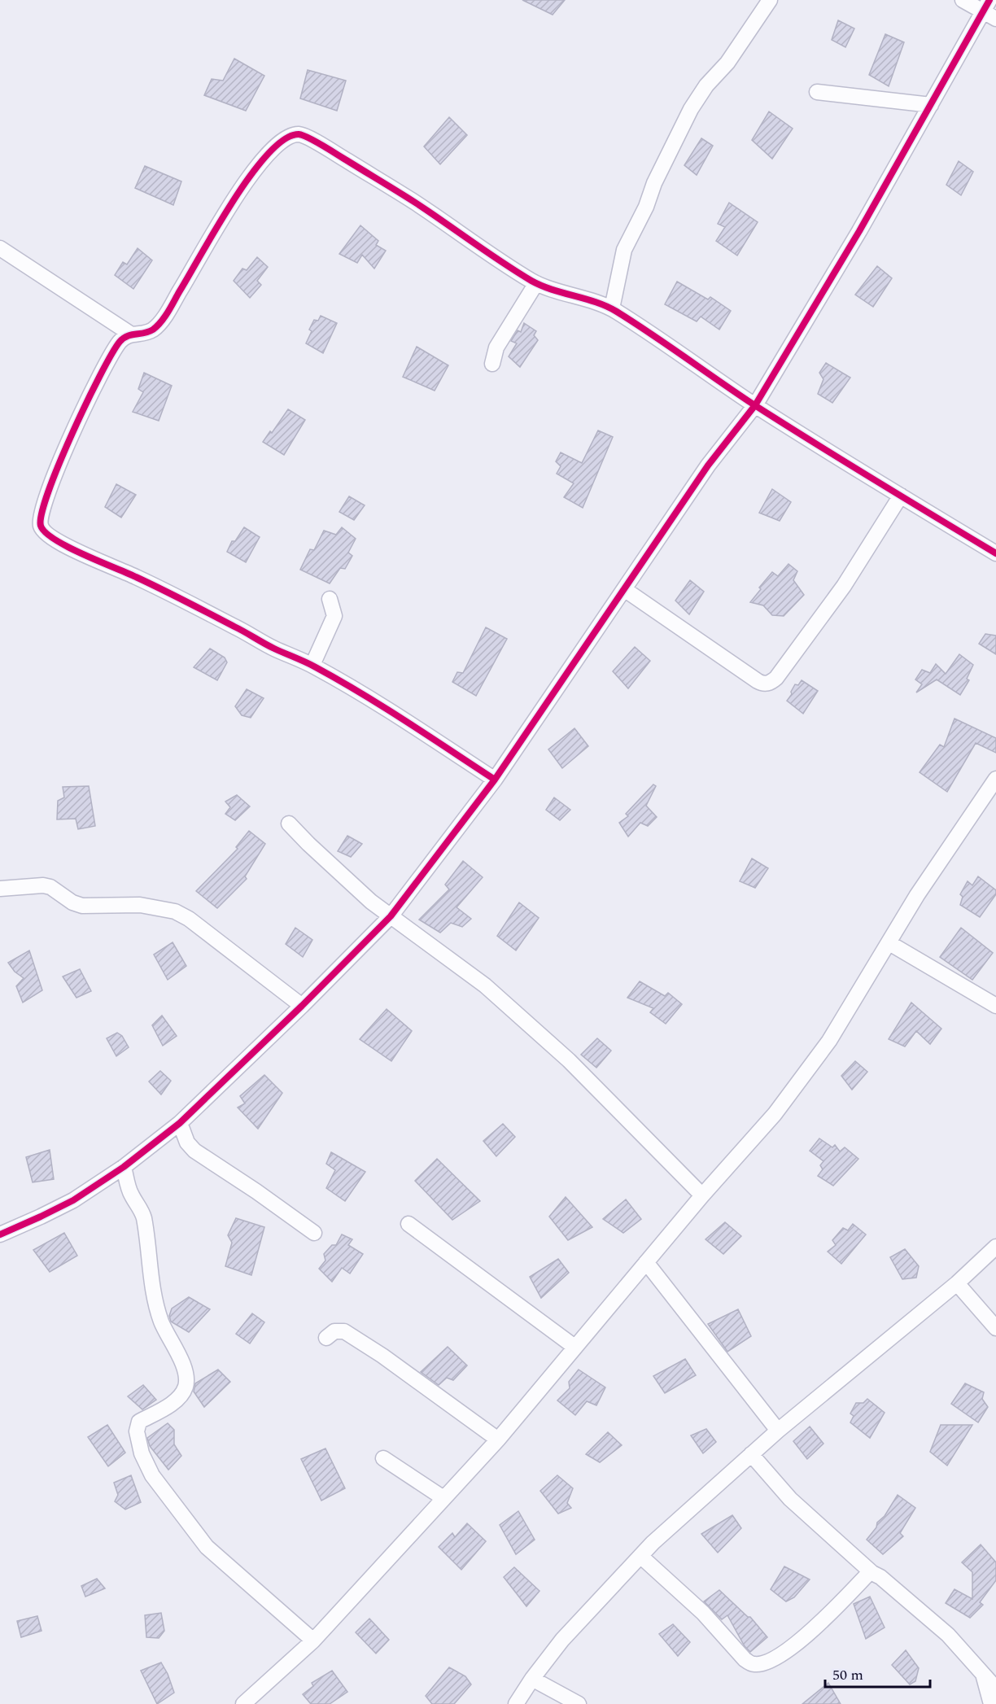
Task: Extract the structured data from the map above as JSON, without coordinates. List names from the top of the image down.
{
  "scale_bar": "50 m"
}
